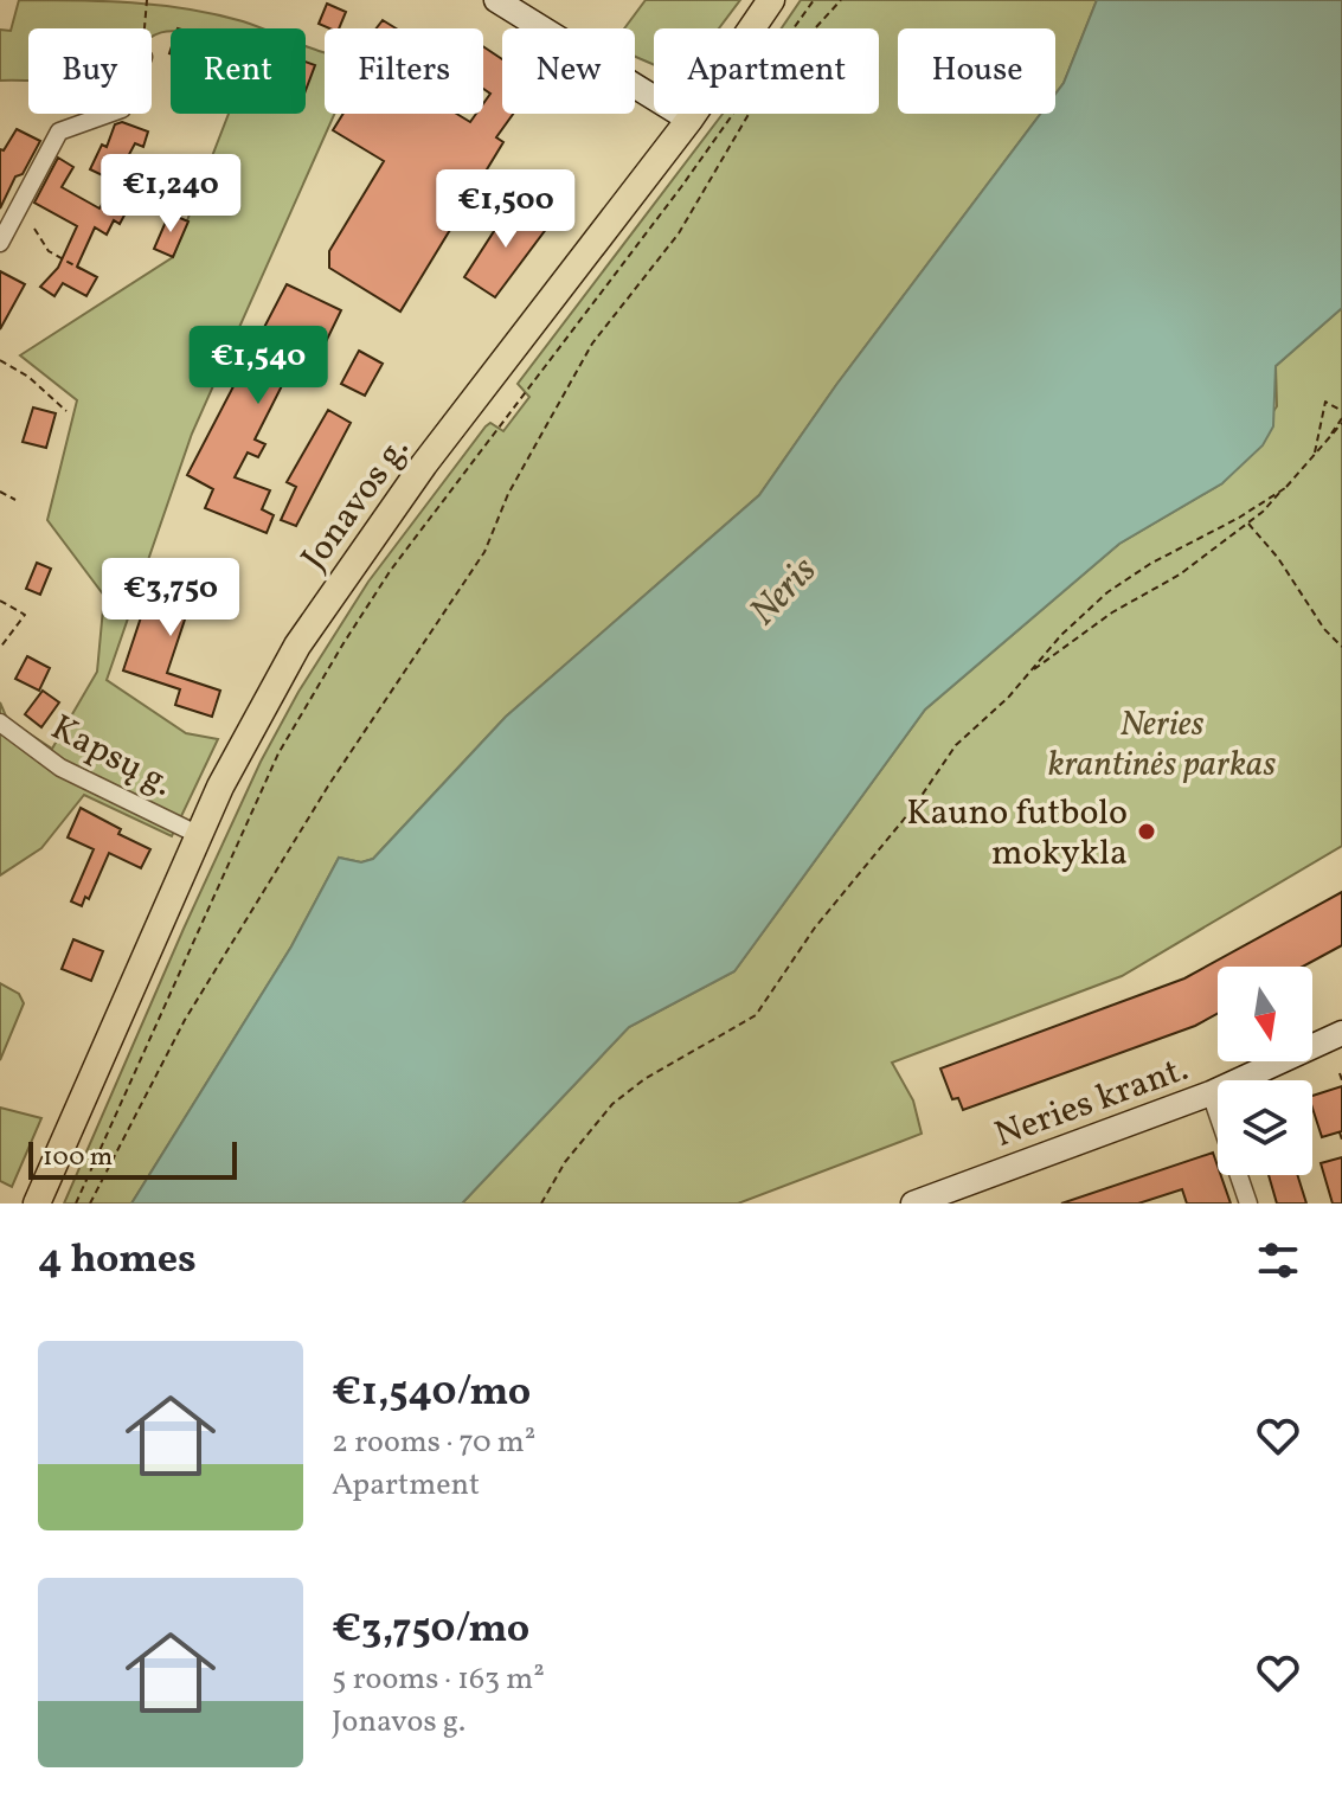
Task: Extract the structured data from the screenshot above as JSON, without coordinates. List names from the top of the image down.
{
  "streets": {
    "main road": ["Jonavos g.", "Neries krant."],
    "street": ["Kapsų g."]
  },
  "crossings": [
    ["Jonavos g.", "Kapsų g."]
  ],
  "water": ["Neris"],
  "parks": ["Neries krantinės parkas"],
  "places": ["Kauno futbolo mokykla"],
  "scale_bar": "100 m",
  "north": "bottom",
  "page": {
    "chip": [
      "Buy",
      "Rent",
      "Filters",
      "New",
      "Apartment",
      "House"
    ],
    "price": [
      "€1,240",
      "€1,500",
      "€1,540",
      "€3,750"
    ],
    "scale": "100 m",
    "heading": "4 homes",
    "list": [
      {
        "name": "€1,540/mo",
        "note": "2 rooms · 70 m² · Apartment"
      },
      {
        "name": "€3,750/mo",
        "note": "5 rooms · 163 m² · Jonavos g."
      }
    ]
  }
}
